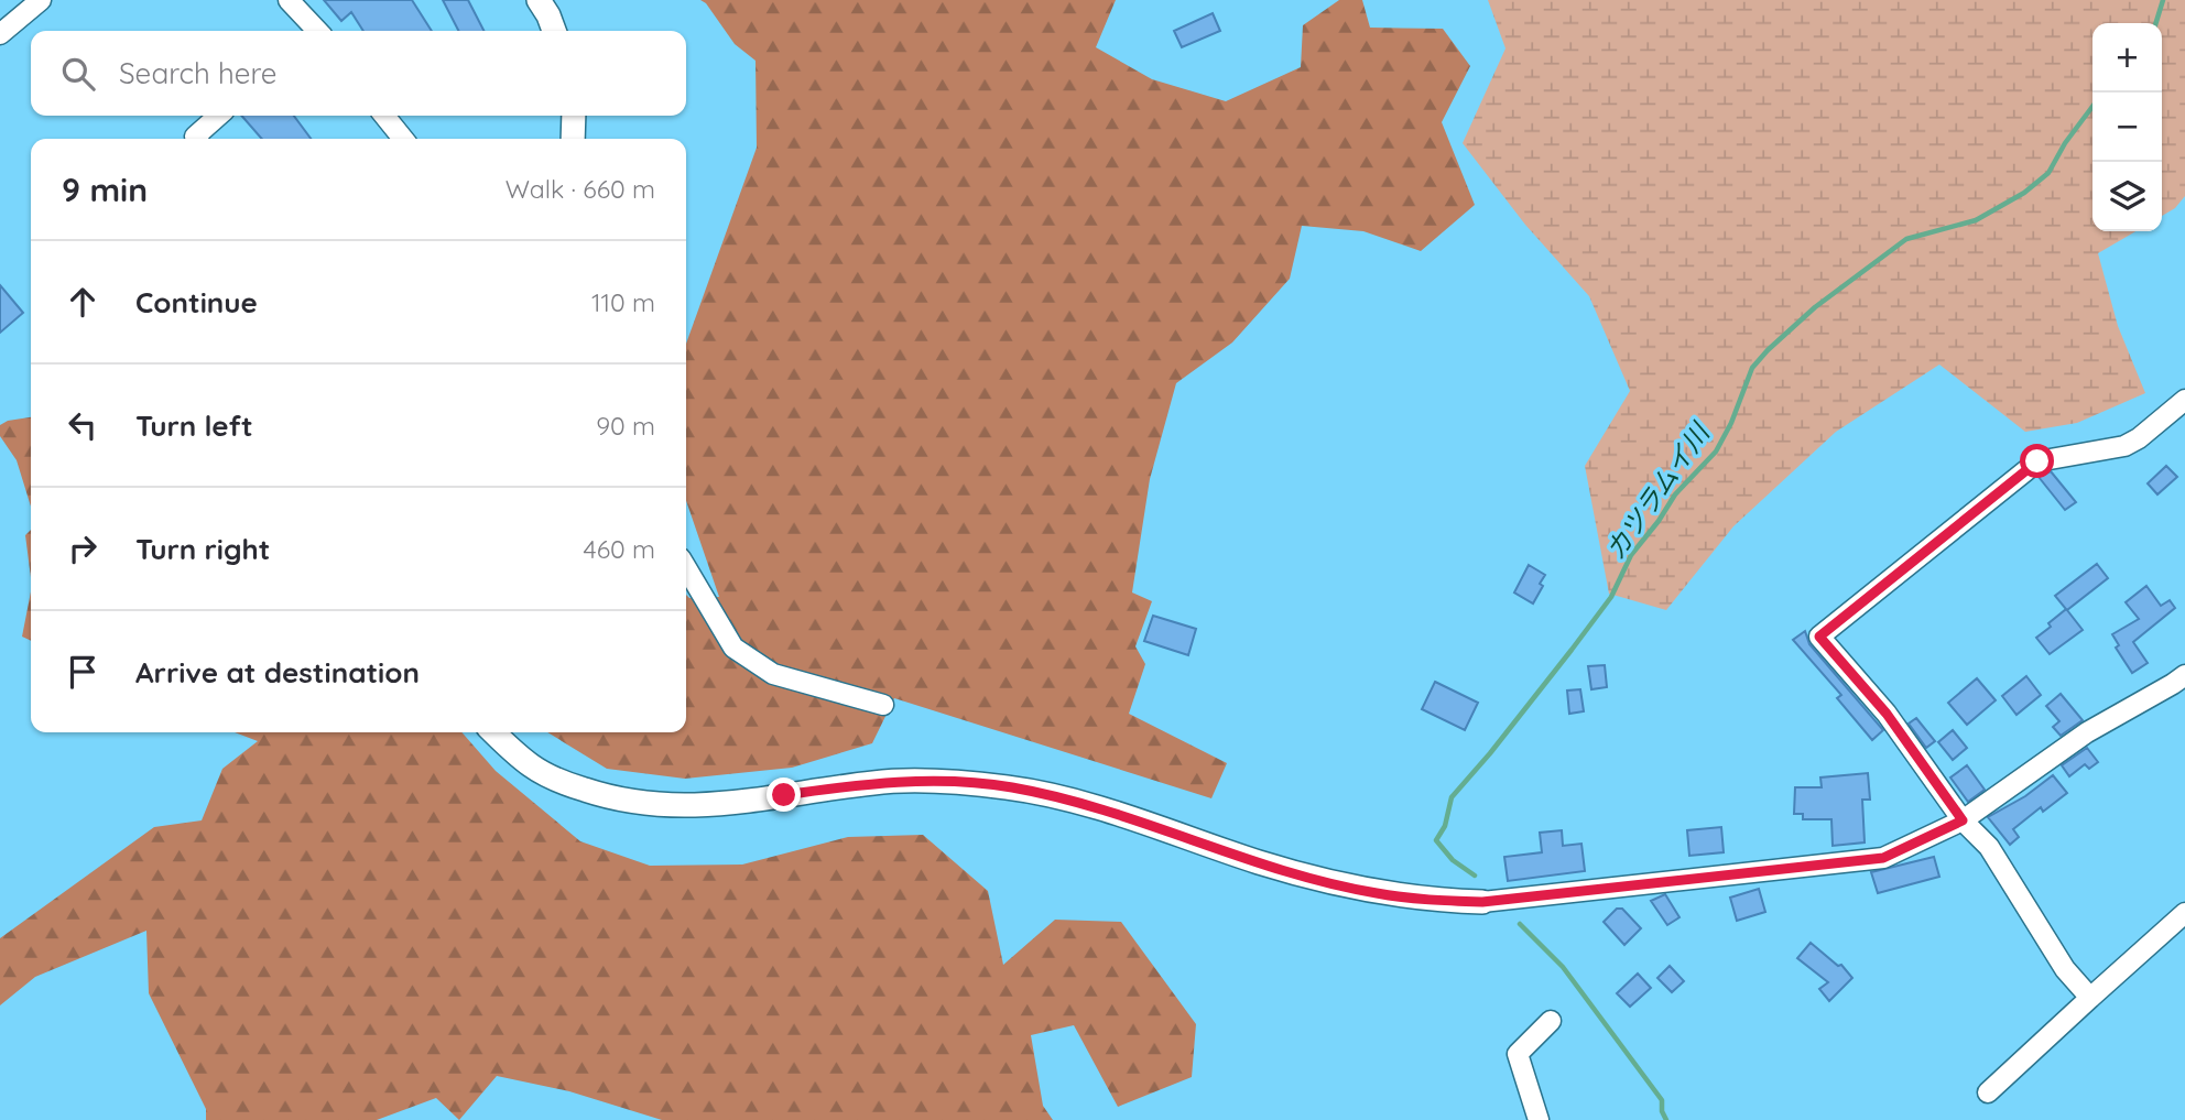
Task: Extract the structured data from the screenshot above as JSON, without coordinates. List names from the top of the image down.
{
  "water": ["カツラムイ川"],
  "page": {
    "map_buttons": ["+", "−"],
    "search": "Search here",
    "heading": ["9 min", "Walk · 660 m"],
    "list": [
      ["Continue", "110 m"],
      ["Turn left", "90 m"],
      ["Turn right", "460 m"],
      "Arrive at destination"
    ]
  }
}
